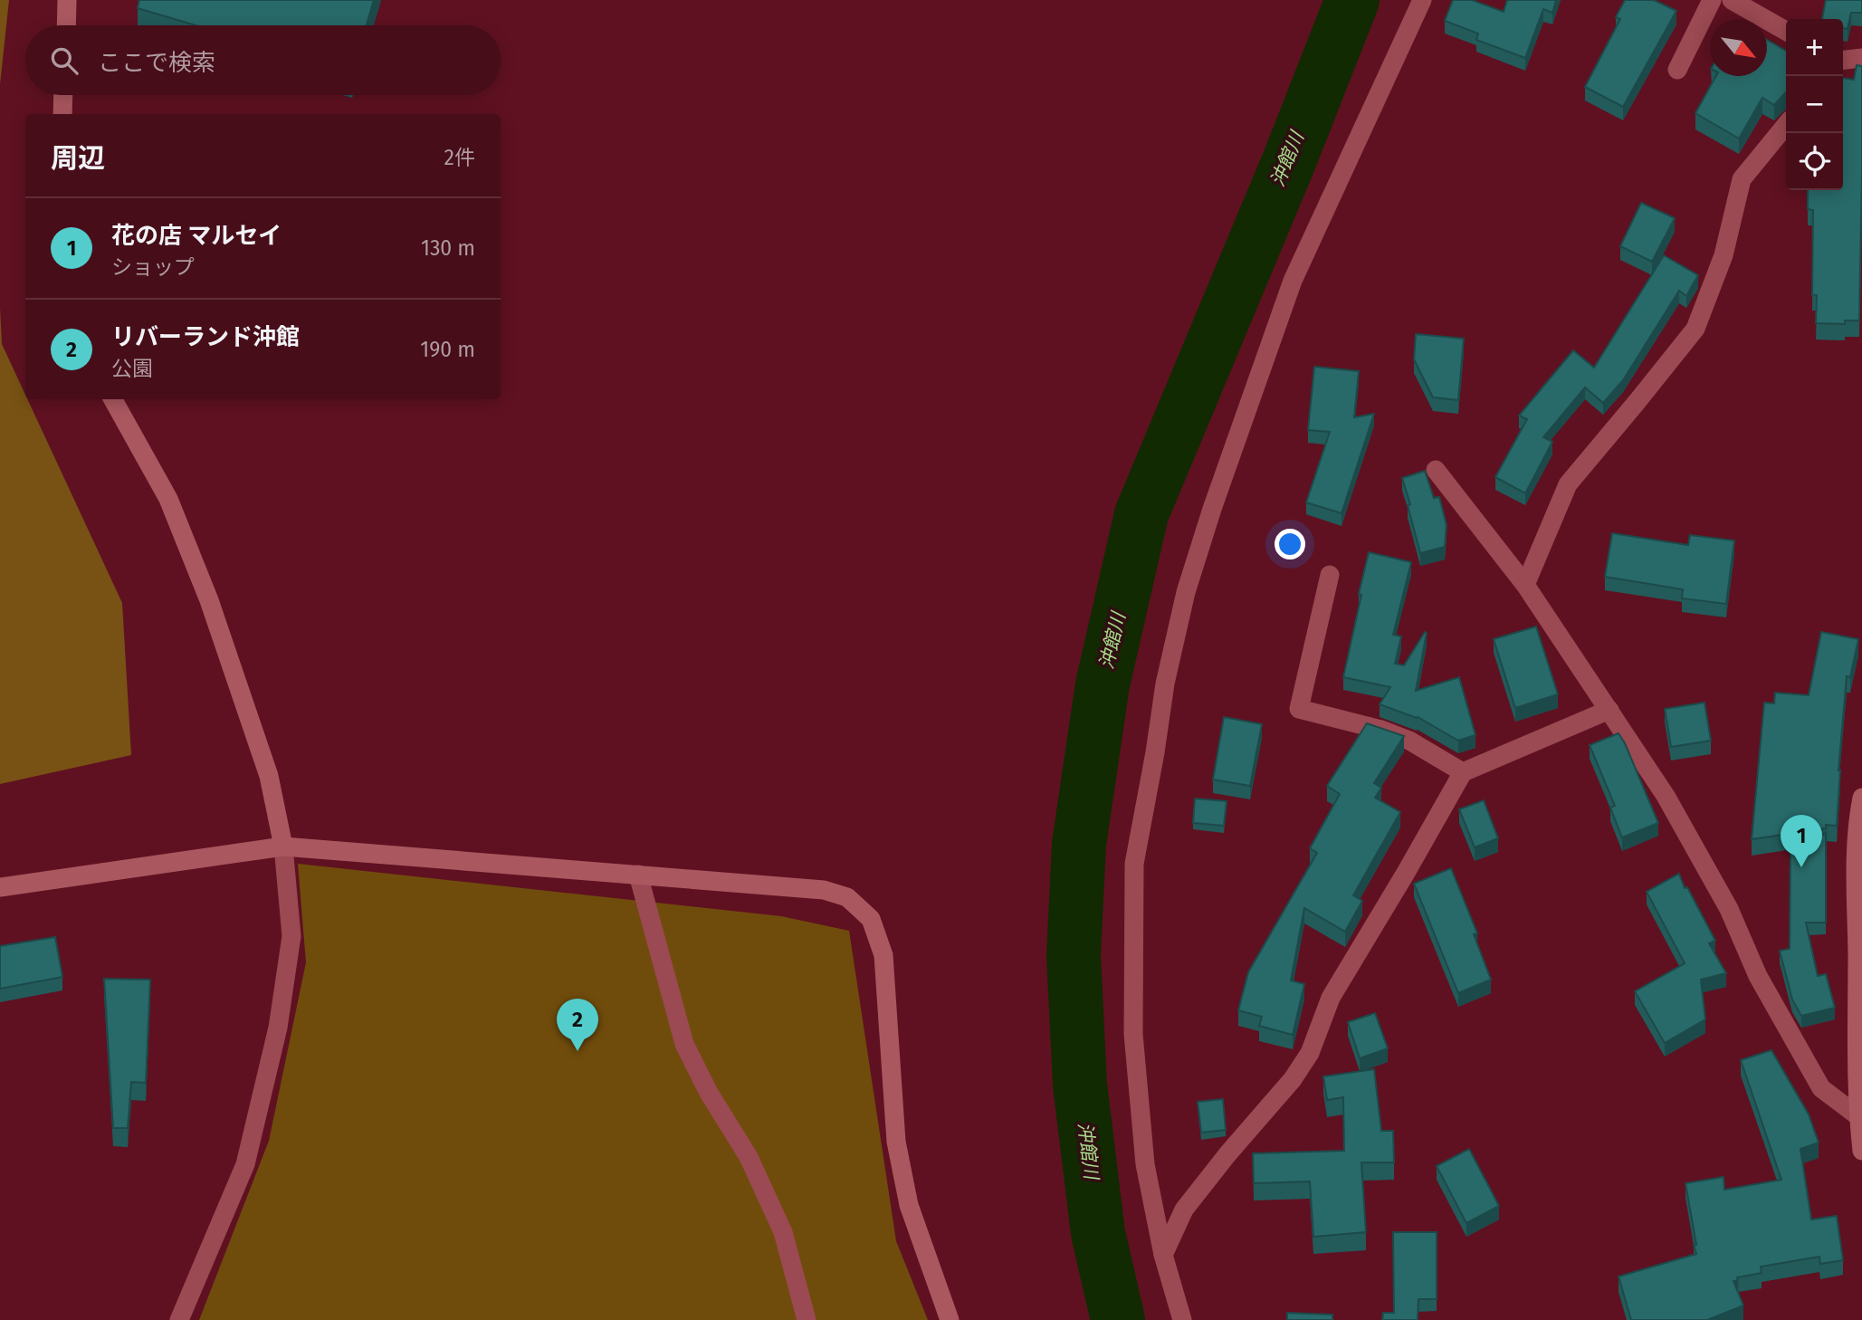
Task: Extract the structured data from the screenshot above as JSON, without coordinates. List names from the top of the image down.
{
  "water": ["沖館川"],
  "north": "bottom right",
  "page": {
    "map_buttons": ["+", "−"],
    "search": "ここで検索",
    "heading": ["周辺", "2件"],
    "list": [
      {
        "mark": "1",
        "name": "花の店 マルセイ",
        "note": "ショップ",
        "value": "130 m"
      },
      {
        "mark": "2",
        "name": "リバーランド沖館",
        "note": "公園",
        "value": "190 m"
      }
    ],
    "pins": ["1", "2"]
  }
}
